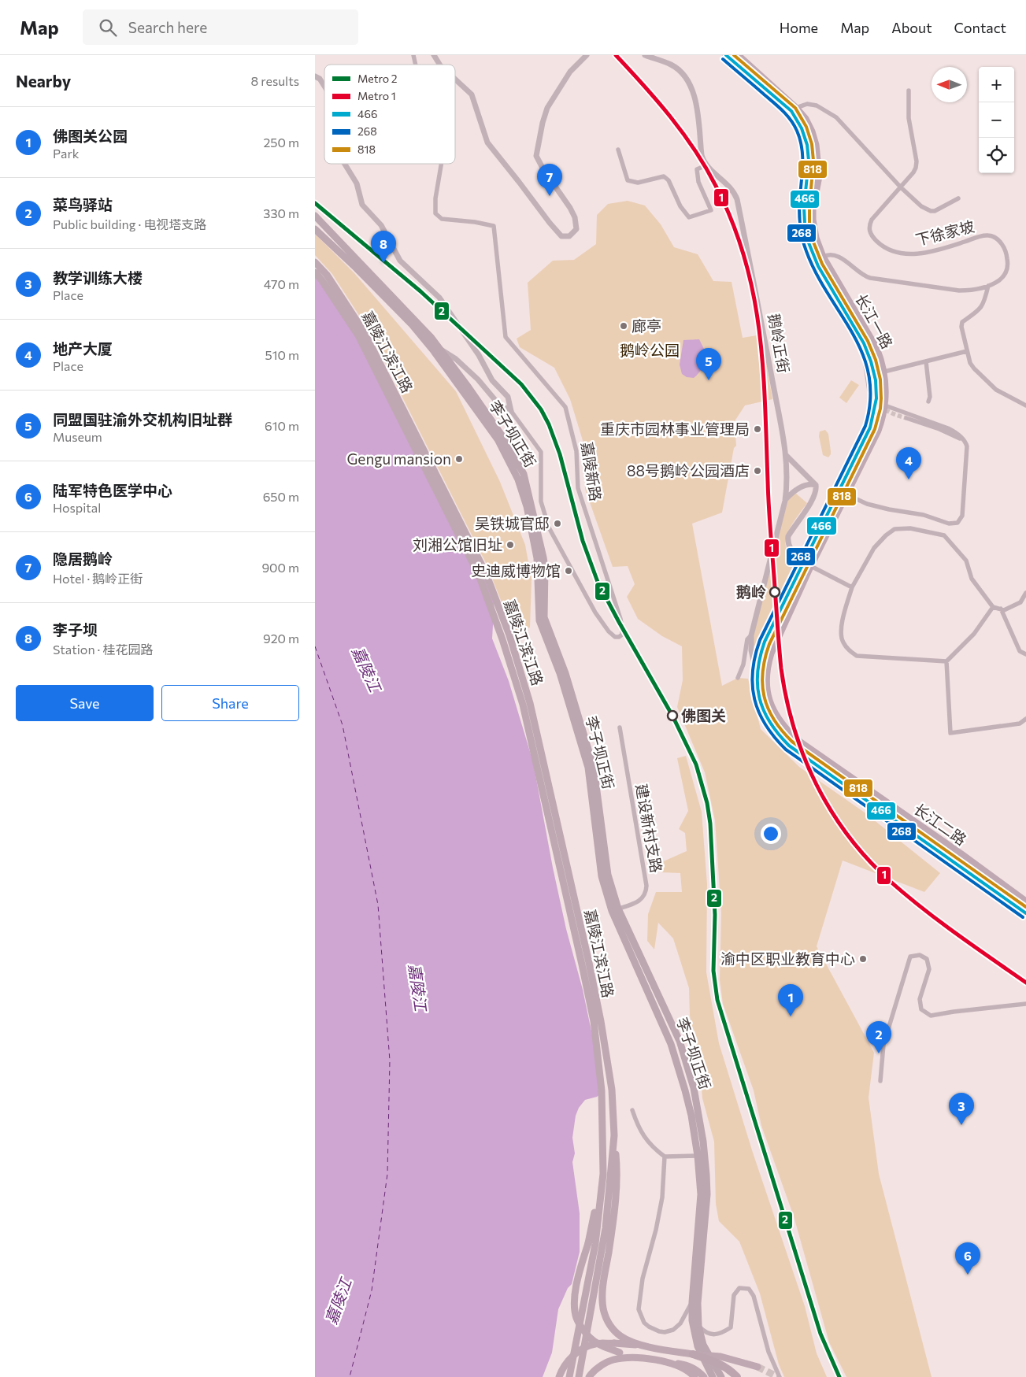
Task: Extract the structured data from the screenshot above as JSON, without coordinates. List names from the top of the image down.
{
  "streets": {
    "main road": [
      "长江一路",
      "嘉陵江滨江路",
      "李子坝正街",
      "长江二路"
    ],
    "street": [
      "下徐家坡",
      "鹅岭正街",
      "嘉陵新路",
      "建设新村支路"
    ]
  },
  "crossings": [
    ["下徐家坡", "长江一路"],
    ["长江一路", "鹅岭正街"],
    ["长江一路", "长江二路"],
    ["鹅岭正街", "长江二路"],
    ["李子坝正街", "嘉陵新路"],
    ["李子坝正街", "建设新村支路"]
  ],
  "water": ["嘉陵江"],
  "parks": ["鹅岭公园"],
  "places": [
    "廊亭",
    "重庆市园林事业管理局",
    "Gengu mansion",
    "88号鹅岭公园酒店",
    "吴铁城官邸",
    "刘湘公馆旧址",
    "史迪威博物馆",
    "鹅岭",
    "佛图关",
    "渝中区职业教育中心"
  ],
  "lines": [
    "metro line 1",
    "transit line 466",
    "transit line 818",
    "transit line 268",
    "metro line 2"
  ],
  "legend": [
    "Metro 2",
    "Metro 1",
    "466",
    "268",
    "818"
  ],
  "north": "left",
  "page": {
    "header": "Map",
    "search": "Search here",
    "nav": [
      "Home",
      "Map",
      "About",
      "Contact"
    ],
    "heading": ["Nearby", "8 results"],
    "map_buttons": ["+", "−"],
    "list": [
      {
        "mark": "1",
        "name": "佛图关公园",
        "note": "Park",
        "value": "250 m"
      },
      {
        "mark": "2",
        "name": "菜鸟驿站",
        "note": "Public building · 电视塔支路",
        "value": "330 m"
      },
      {
        "mark": "3",
        "name": "教学训练大楼",
        "note": "Place",
        "value": "470 m"
      },
      {
        "mark": "4",
        "name": "地产大厦",
        "note": "Place",
        "value": "510 m"
      },
      {
        "mark": "5",
        "name": "同盟国驻渝外交机构旧址群",
        "note": "Museum",
        "value": "610 m"
      },
      {
        "mark": "6",
        "name": "陆军特色医学中心",
        "note": "Hospital",
        "value": "650 m"
      },
      {
        "mark": "7",
        "name": "隐居鹅岭",
        "note": "Hotel · 鹅岭正街",
        "value": "900 m"
      },
      {
        "mark": "8",
        "name": "李子坝",
        "note": "Station · 桂花园路",
        "value": "920 m"
      }
    ],
    "pins": [
      "7",
      "8",
      "5",
      "4",
      "1",
      "2",
      "3",
      "6"
    ],
    "buttons": ["Save", "Share"]
  }
}
